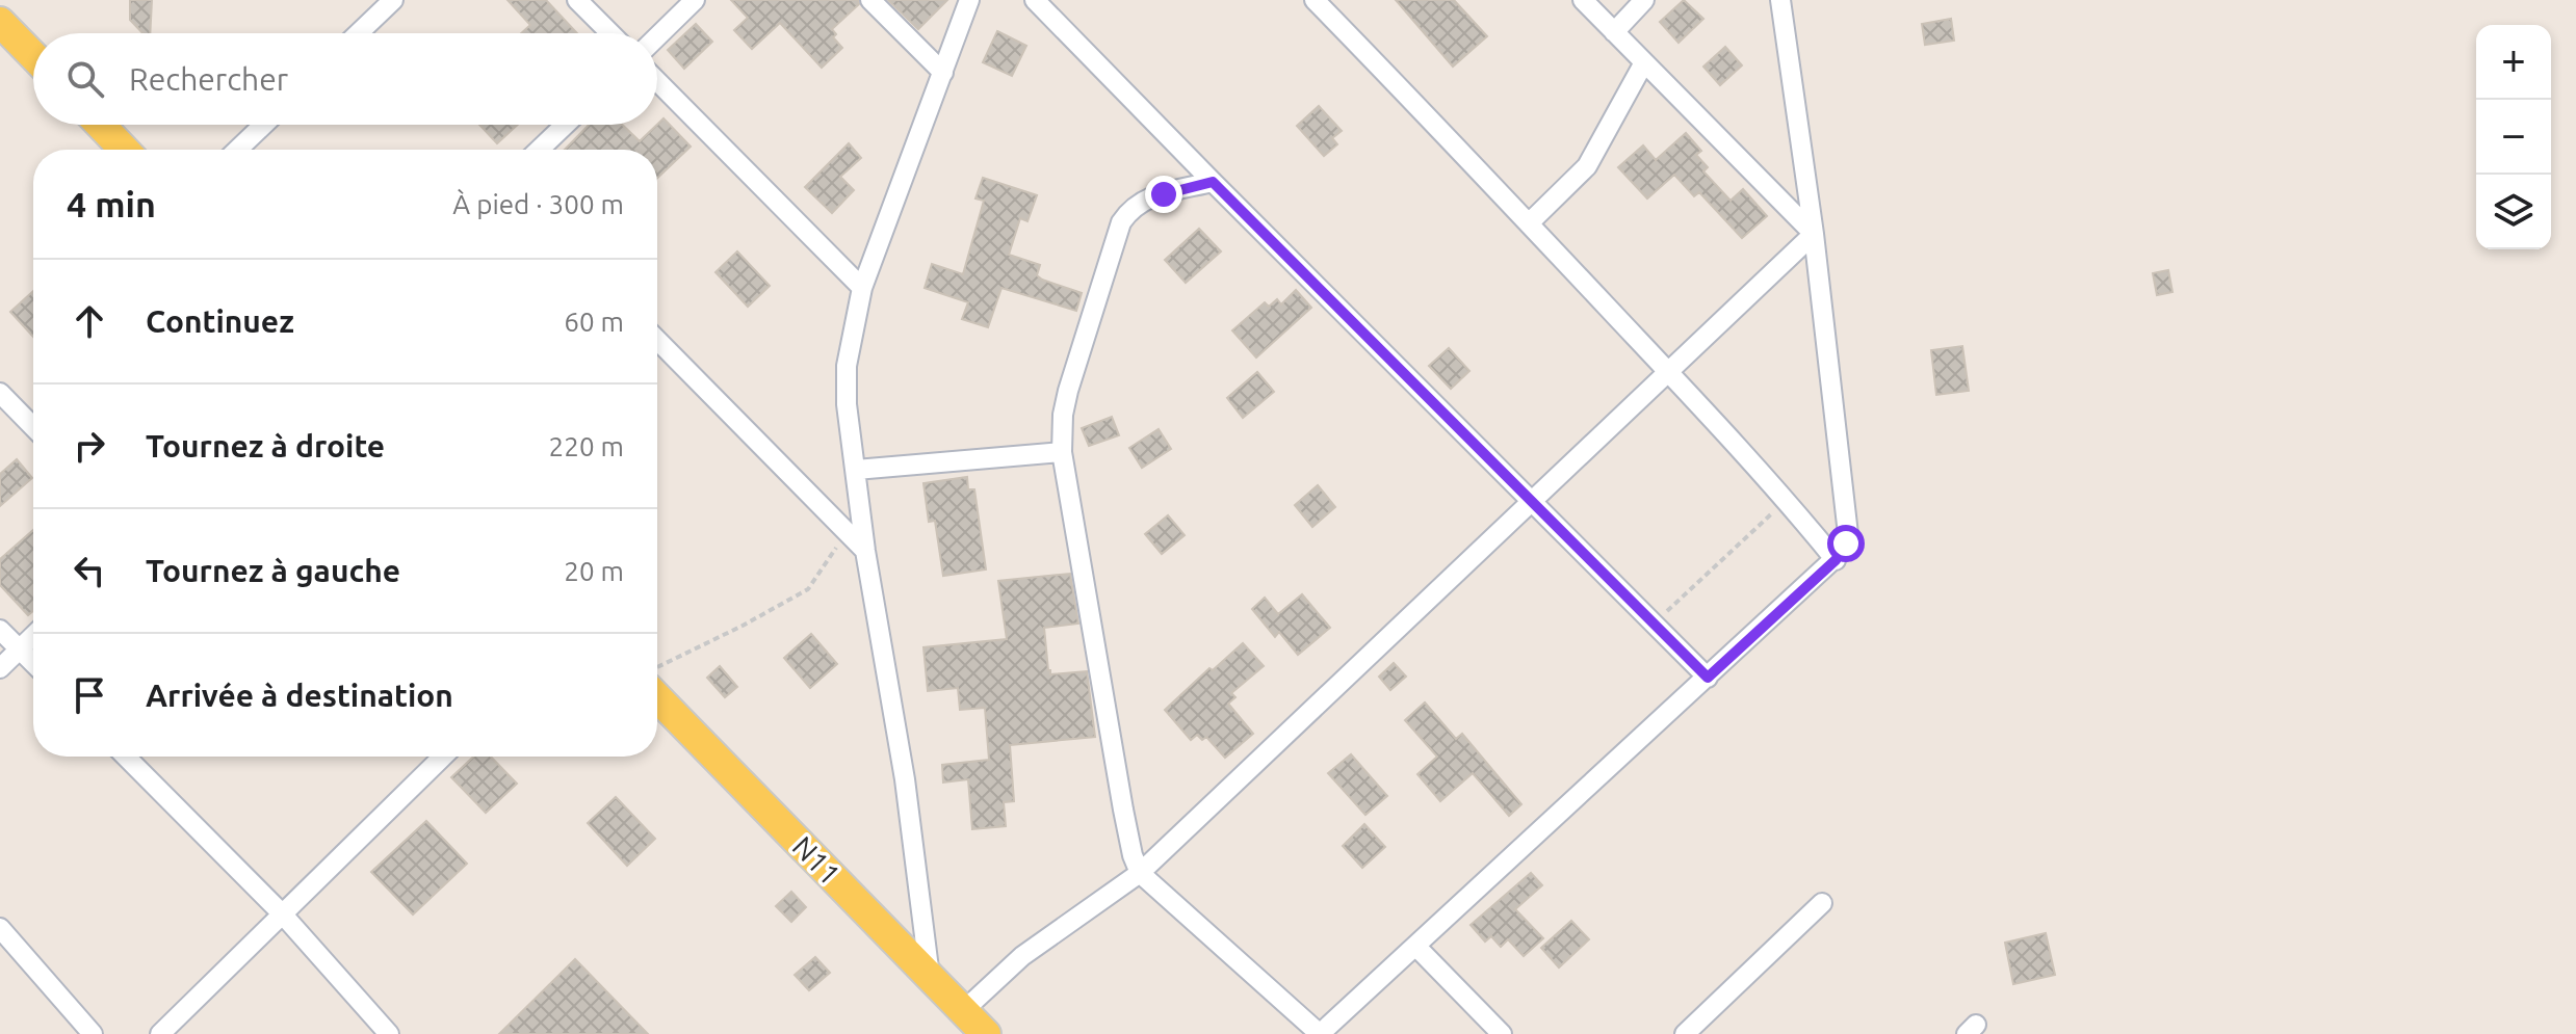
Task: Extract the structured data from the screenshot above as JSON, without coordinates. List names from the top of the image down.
{
  "streets": {
    "main road": ["N11"]
  },
  "page": {
    "map_buttons": ["+", "−"],
    "search": "Rechercher",
    "heading": ["4 min", "À pied · 300 m"],
    "list": [
      ["Continuez", "60 m"],
      ["Tournez à droite", "220 m"],
      ["Tournez à gauche", "20 m"],
      "Arrivée à destination"
    ]
  }
}
